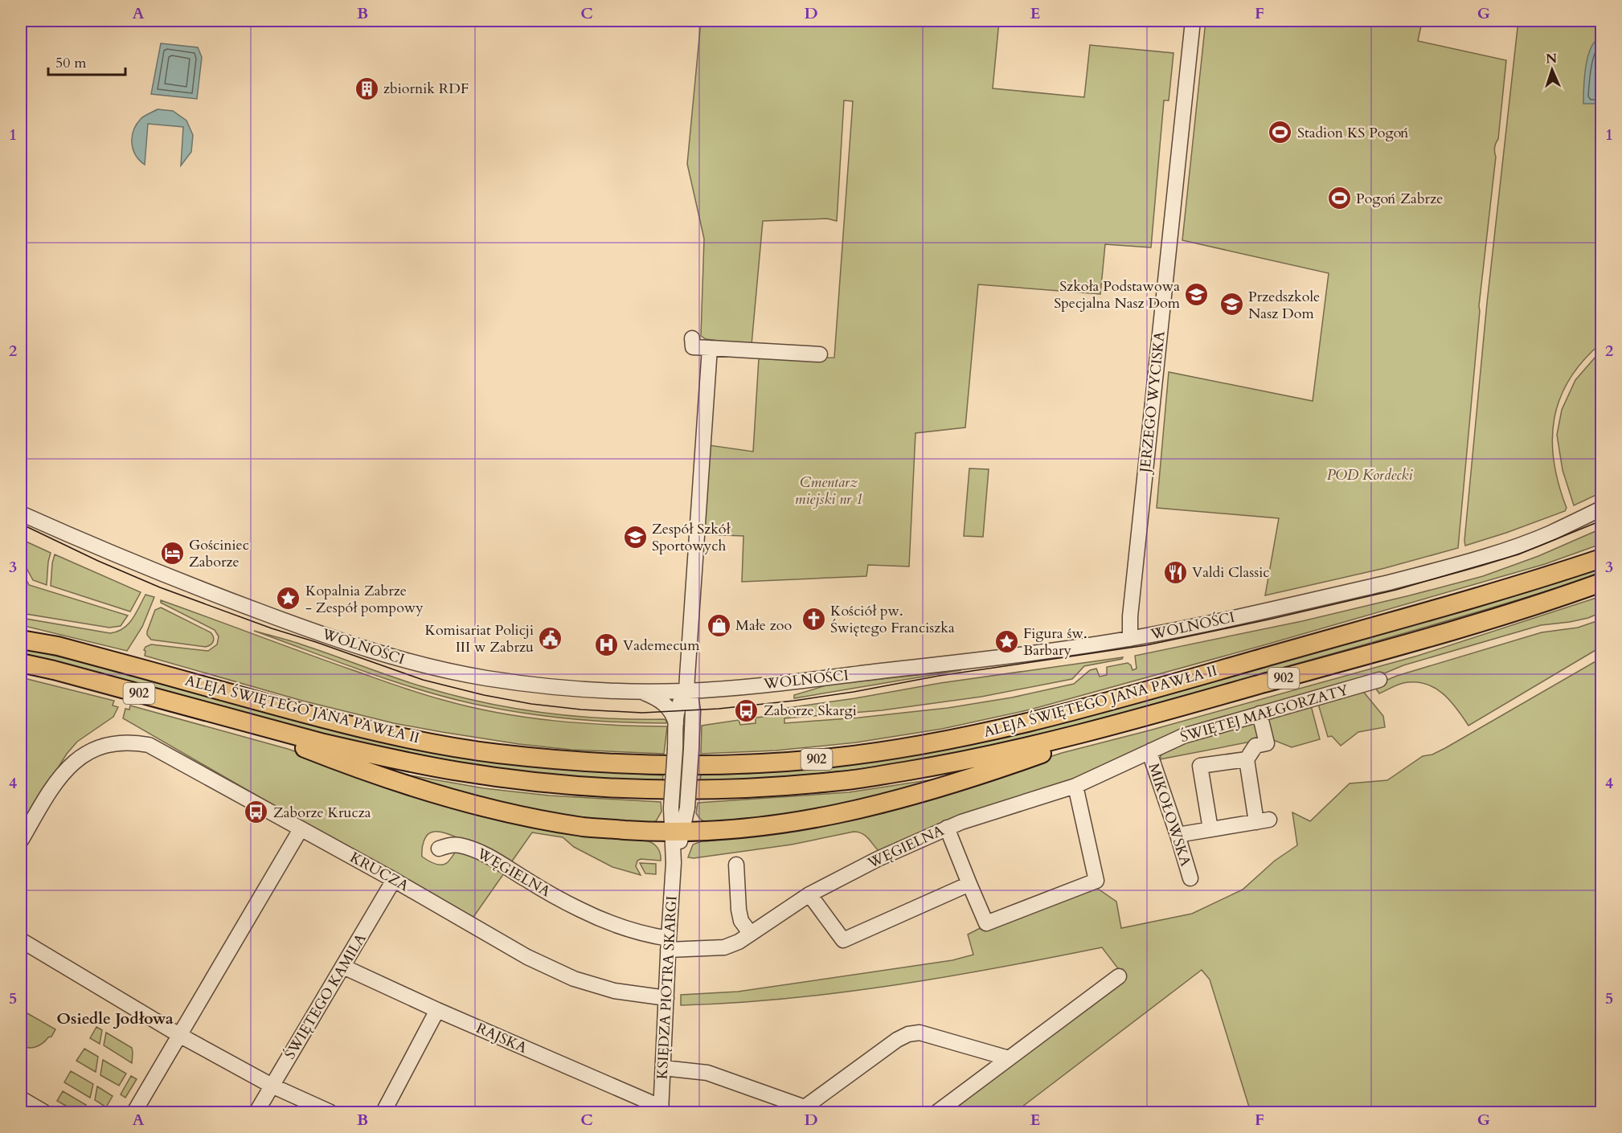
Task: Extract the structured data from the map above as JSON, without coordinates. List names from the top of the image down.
{
  "streets": {
    "main road": ["902", "ALEJA ŚWIĘTEGO JANA PAWŁA II"],
    "street": [
      "JERZEGO WYCISKA",
      "WOLNOŚCI",
      "ŚWIĘTEJ MAŁGORZATY",
      "MIKOŁOWSKA",
      "WĘGIELNA",
      "KRUCZA",
      "KSIĘDZA PIOTRA SKARGI",
      "ŚWIĘTEGO KAMILA",
      "RAJSKA"
    ]
  },
  "crossings": [
    ["JERZEGO WYCISKA", "WOLNOŚCI"],
    ["WOLNOŚCI", "KSIĘDZA PIOTRA SKARGI"],
    ["ŚWIĘTEJ MAŁGORZATY", "MIKOŁOWSKA"],
    ["ŚWIĘTEJ MAŁGORZATY", "WĘGIELNA"],
    ["MIKOŁOWSKA", "WĘGIELNA"],
    ["WĘGIELNA", "KSIĘDZA PIOTRA SKARGI"],
    ["KRUCZA", "KSIĘDZA PIOTRA SKARGI"],
    ["KRUCZA", "ŚWIĘTEGO KAMILA"],
    ["KSIĘDZA PIOTRA SKARGI", "RAJSKA"],
    ["ŚWIĘTEGO KAMILA", "RAJSKA"]
  ],
  "districts": ["Osiedle Jodłowa"],
  "parks": ["POD Kordecki", "Cmentarz miejski nr 1"],
  "places": {
    "building": ["zbiornik RDF"],
    "sports": ["Stadion KS Pogoń", "Pogoń Zabrze"],
    "school or university": ["Szkoła Podstawowa Specjalna Nasz Dom", "Przedszkole Nasz Dom", "Zespół Szkół Sportowych"],
    "hotel": ["Gościniec Zaborze"],
    "restaurant": ["Valdi Classic"],
    "place": ["Kopalnia Zabrze - Zespół pompowy", "Figura św. Barbary"],
    "church": ["Kościół pw. Świętego Franciszka"],
    "shop": ["Małe zoo"],
    "public building": ["Komisariat Policji III w Zabrzu"],
    "hospital": ["Vademecum"],
    "bus stop": ["Zaborze Skargi", "Zaborze Krucza"]
  },
  "scale_bar": "50 m",
  "north": "top",
  "grid": {
    "columns": [
      "A",
      "B",
      "C",
      "D",
      "E",
      "F",
      "G"
    ],
    "rows": [
      "1",
      "2",
      "3",
      "4",
      "5"
    ]
  }
}
